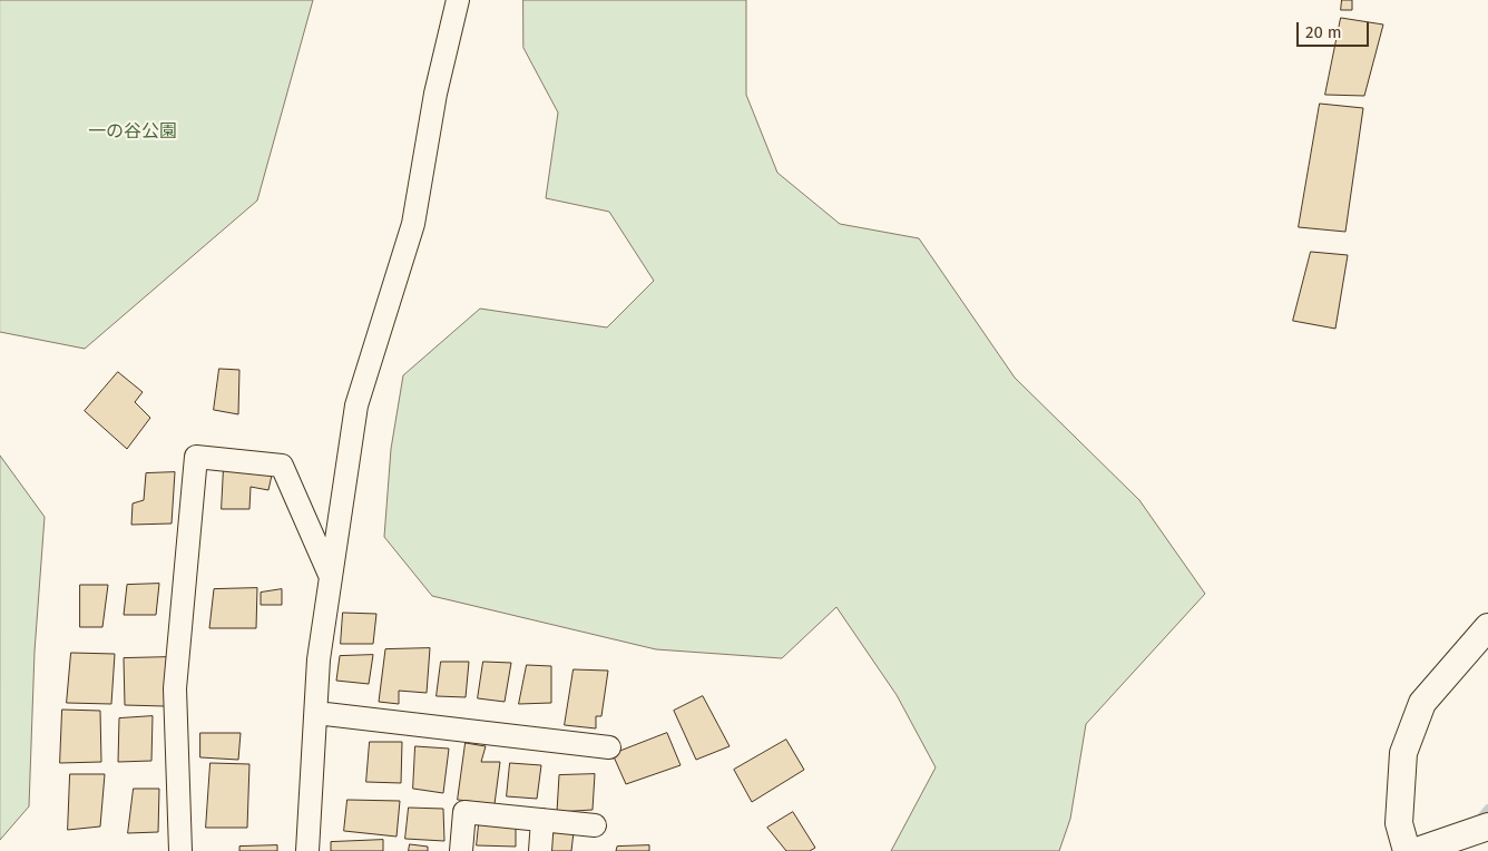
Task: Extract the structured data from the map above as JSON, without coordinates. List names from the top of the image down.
{
  "parks": ["一の谷公園"],
  "scale_bar": "20 m"
}
